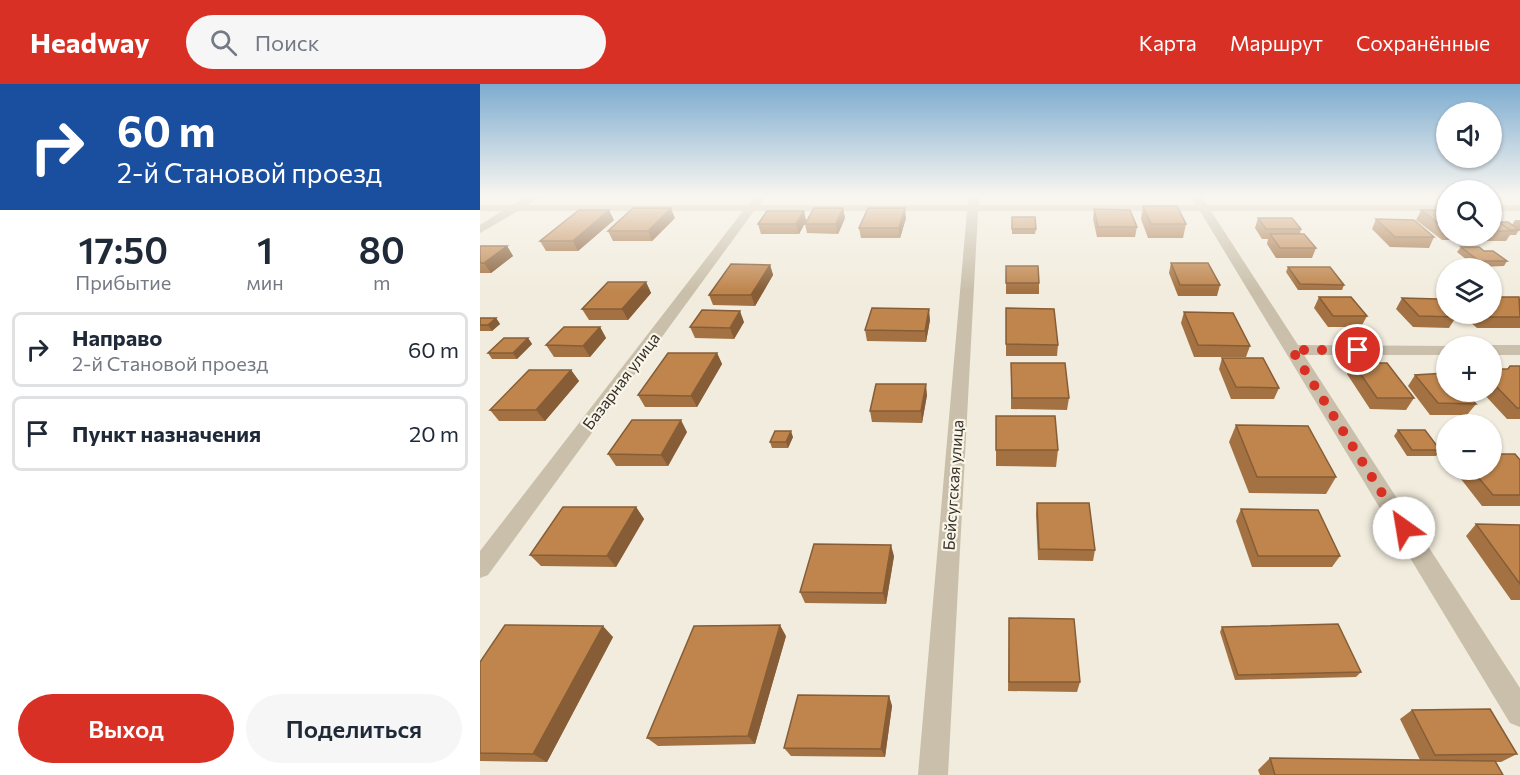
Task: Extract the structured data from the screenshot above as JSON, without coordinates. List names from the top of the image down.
{
  "streets": {
    "street": ["Базарная улица", "Бейсугская улица"]
  },
  "page": {
    "header": "Headway",
    "search": "Поиск",
    "nav": ["Карта", "Маршрут", "Сохранённые"],
    "turn": ["60 m", "2-й Становой проезд"],
    "map_buttons": ["+", "−"],
    "eta": [
      "17:50",
      "Прибытие",
      "1",
      "мин",
      "80",
      "m"
    ],
    "list": [
      {
        "name": "Направо",
        "note": "2-й Становой проезд",
        "value": "60 m"
      },
      {
        "name": "Пункт назначения",
        "value": "20 m"
      }
    ],
    "buttons": ["Выход", "Поделиться"]
  }
}
